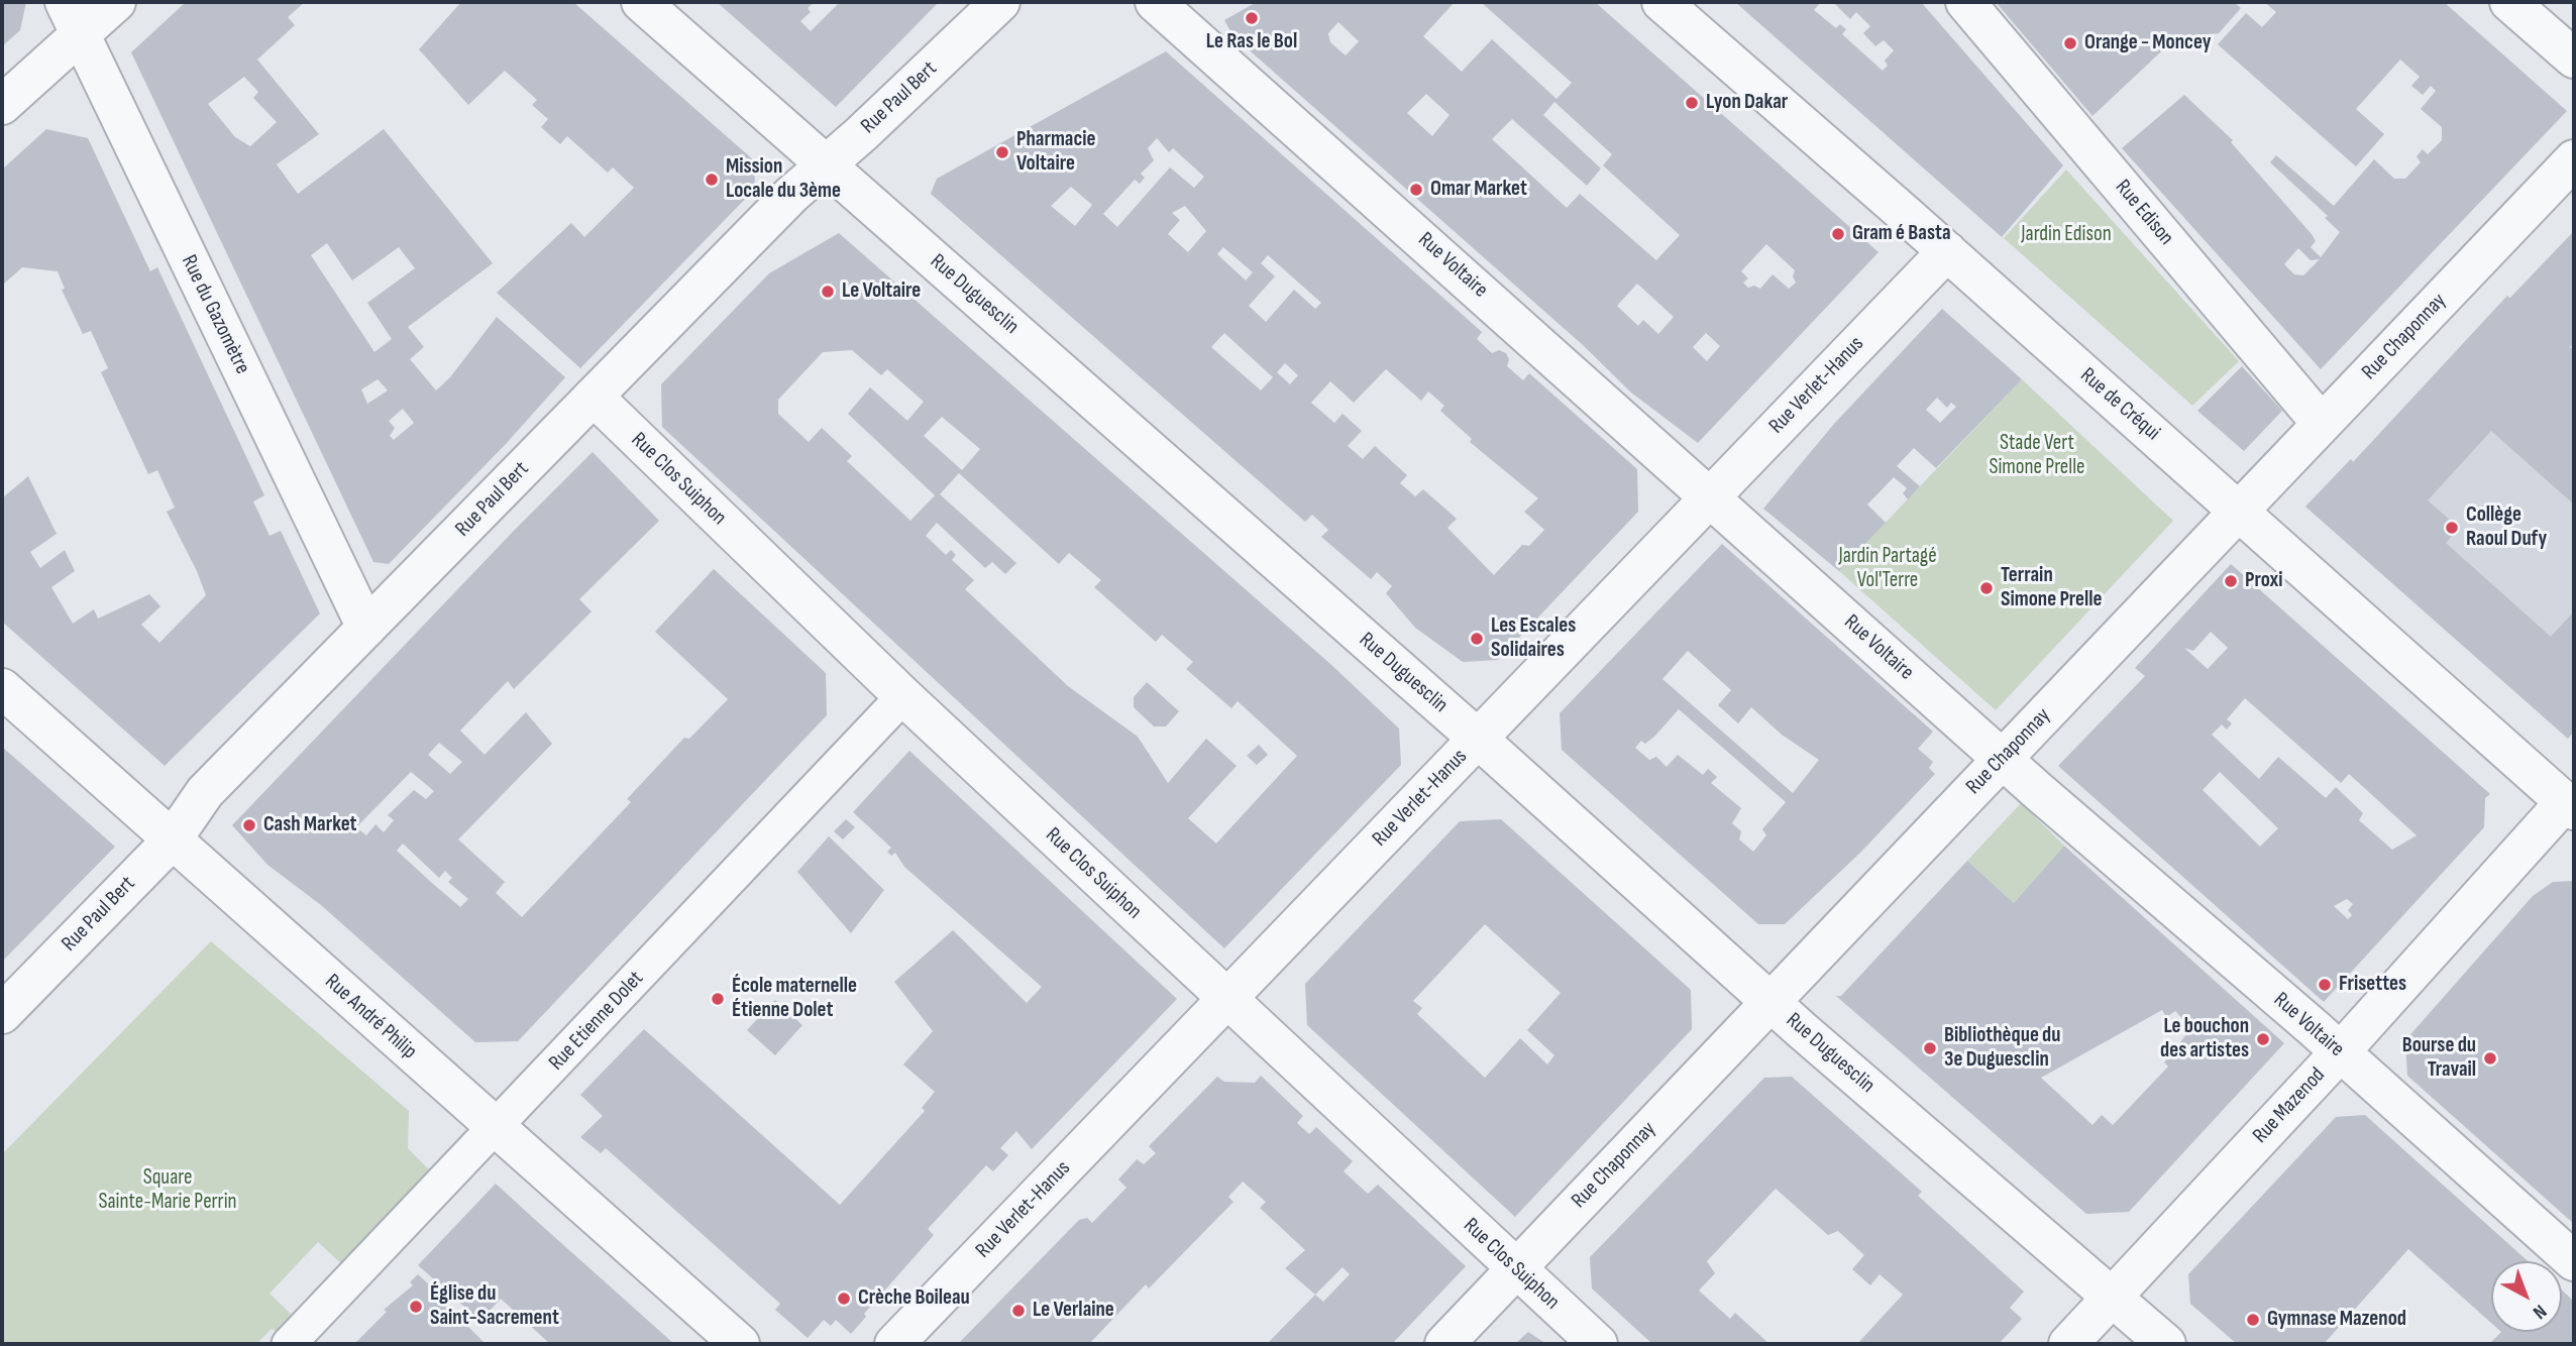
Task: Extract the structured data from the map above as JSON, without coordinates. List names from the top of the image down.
{
  "streets": {
    "street": [
      "Rue Paul Bert",
      "Rue Edison",
      "Rue Voltaire",
      "Rue Duguesclin",
      "Rue du Gazomètre",
      "Rue Chaponnay",
      "Rue Verlet-Hanus",
      "Rue de Créqui",
      "Rue Clos Suiphon",
      "Rue André Philip",
      "Rue Etienne Dolet",
      "Rue Mazenod"
    ]
  },
  "crossings": [
    ["Rue Paul Bert", "Rue Duguesclin"],
    ["Rue Paul Bert", "Rue du Gazomètre"],
    ["Rue Paul Bert", "Rue Clos Suiphon"],
    ["Rue Paul Bert", "Rue André Philip"],
    ["Rue Edison", "Rue Chaponnay"],
    ["Rue Voltaire", "Rue Chaponnay"],
    ["Rue Voltaire", "Rue Verlet-Hanus"],
    ["Rue Voltaire", "Rue Mazenod"],
    ["Rue Duguesclin", "Rue Chaponnay"],
    ["Rue Duguesclin", "Rue Verlet-Hanus"],
    ["Rue Duguesclin", "Rue Mazenod"],
    ["Rue Chaponnay", "Rue de Créqui"],
    ["Rue Chaponnay", "Rue Clos Suiphon"],
    ["Rue Verlet-Hanus", "Rue de Créqui"],
    ["Rue Verlet-Hanus", "Rue Clos Suiphon"],
    ["Rue de Créqui", "Rue Mazenod"],
    ["Rue Clos Suiphon", "Rue Etienne Dolet"],
    ["Rue André Philip", "Rue Etienne Dolet"]
  ],
  "parks": [
    "Jardin Edison",
    "Stade Vert Simone Prelle",
    "Jardin Partagé Vol'Terre",
    "Square Sainte-Marie Perrin"
  ],
  "places": [
    "Le Ras le Bol",
    "Orange - Moncey",
    "Lyon Dakar",
    "Pharmacie Voltaire",
    "Mission Locale du 3ème",
    "Omar Market",
    "Gram é Basta",
    "Le Voltaire",
    "Collège Raoul Dufy",
    "Proxi",
    "Terrain Simone Prelle",
    "Les Escales Solidaires",
    "Cash Market",
    "Frisettes",
    "École maternelle Étienne Dolet",
    "Le bouchon des artistes",
    "Bibliothèque du 3e Duguesclin",
    "Bourse du Travail",
    "Crèche Boileau",
    "Église du Saint-Sacrement",
    "Le Verlaine",
    "Gymnase Mazenod"
  ],
  "north": "bottom right"
}
